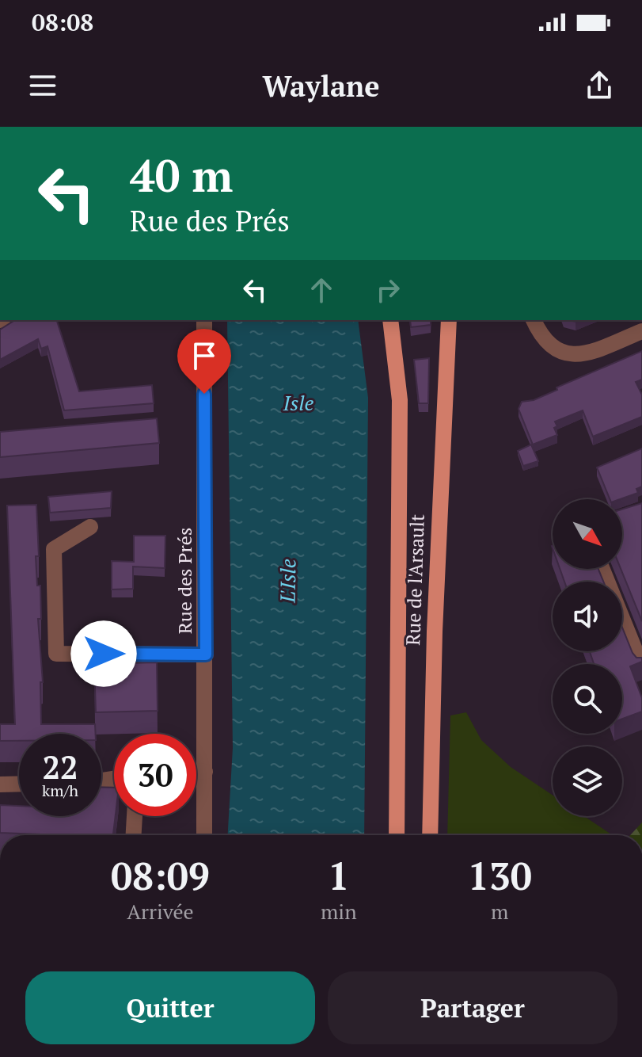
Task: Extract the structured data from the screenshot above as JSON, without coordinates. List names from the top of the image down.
{
  "streets": {
    "main road": ["Rue de l'Arsault"],
    "street": ["Rue des Prés"]
  },
  "water": ["Isle", "L'Isle"],
  "north": "bottom right",
  "page": {
    "status": "08:08",
    "header": "Waylane",
    "turn": ["40 m", "Rue des Prés"],
    "speed": "22 km/h",
    "limit": "30",
    "eta": [
      "08:09",
      "Arrivée",
      "1",
      "min",
      "130",
      "m"
    ],
    "buttons": ["Quitter", "Partager"]
  }
}
